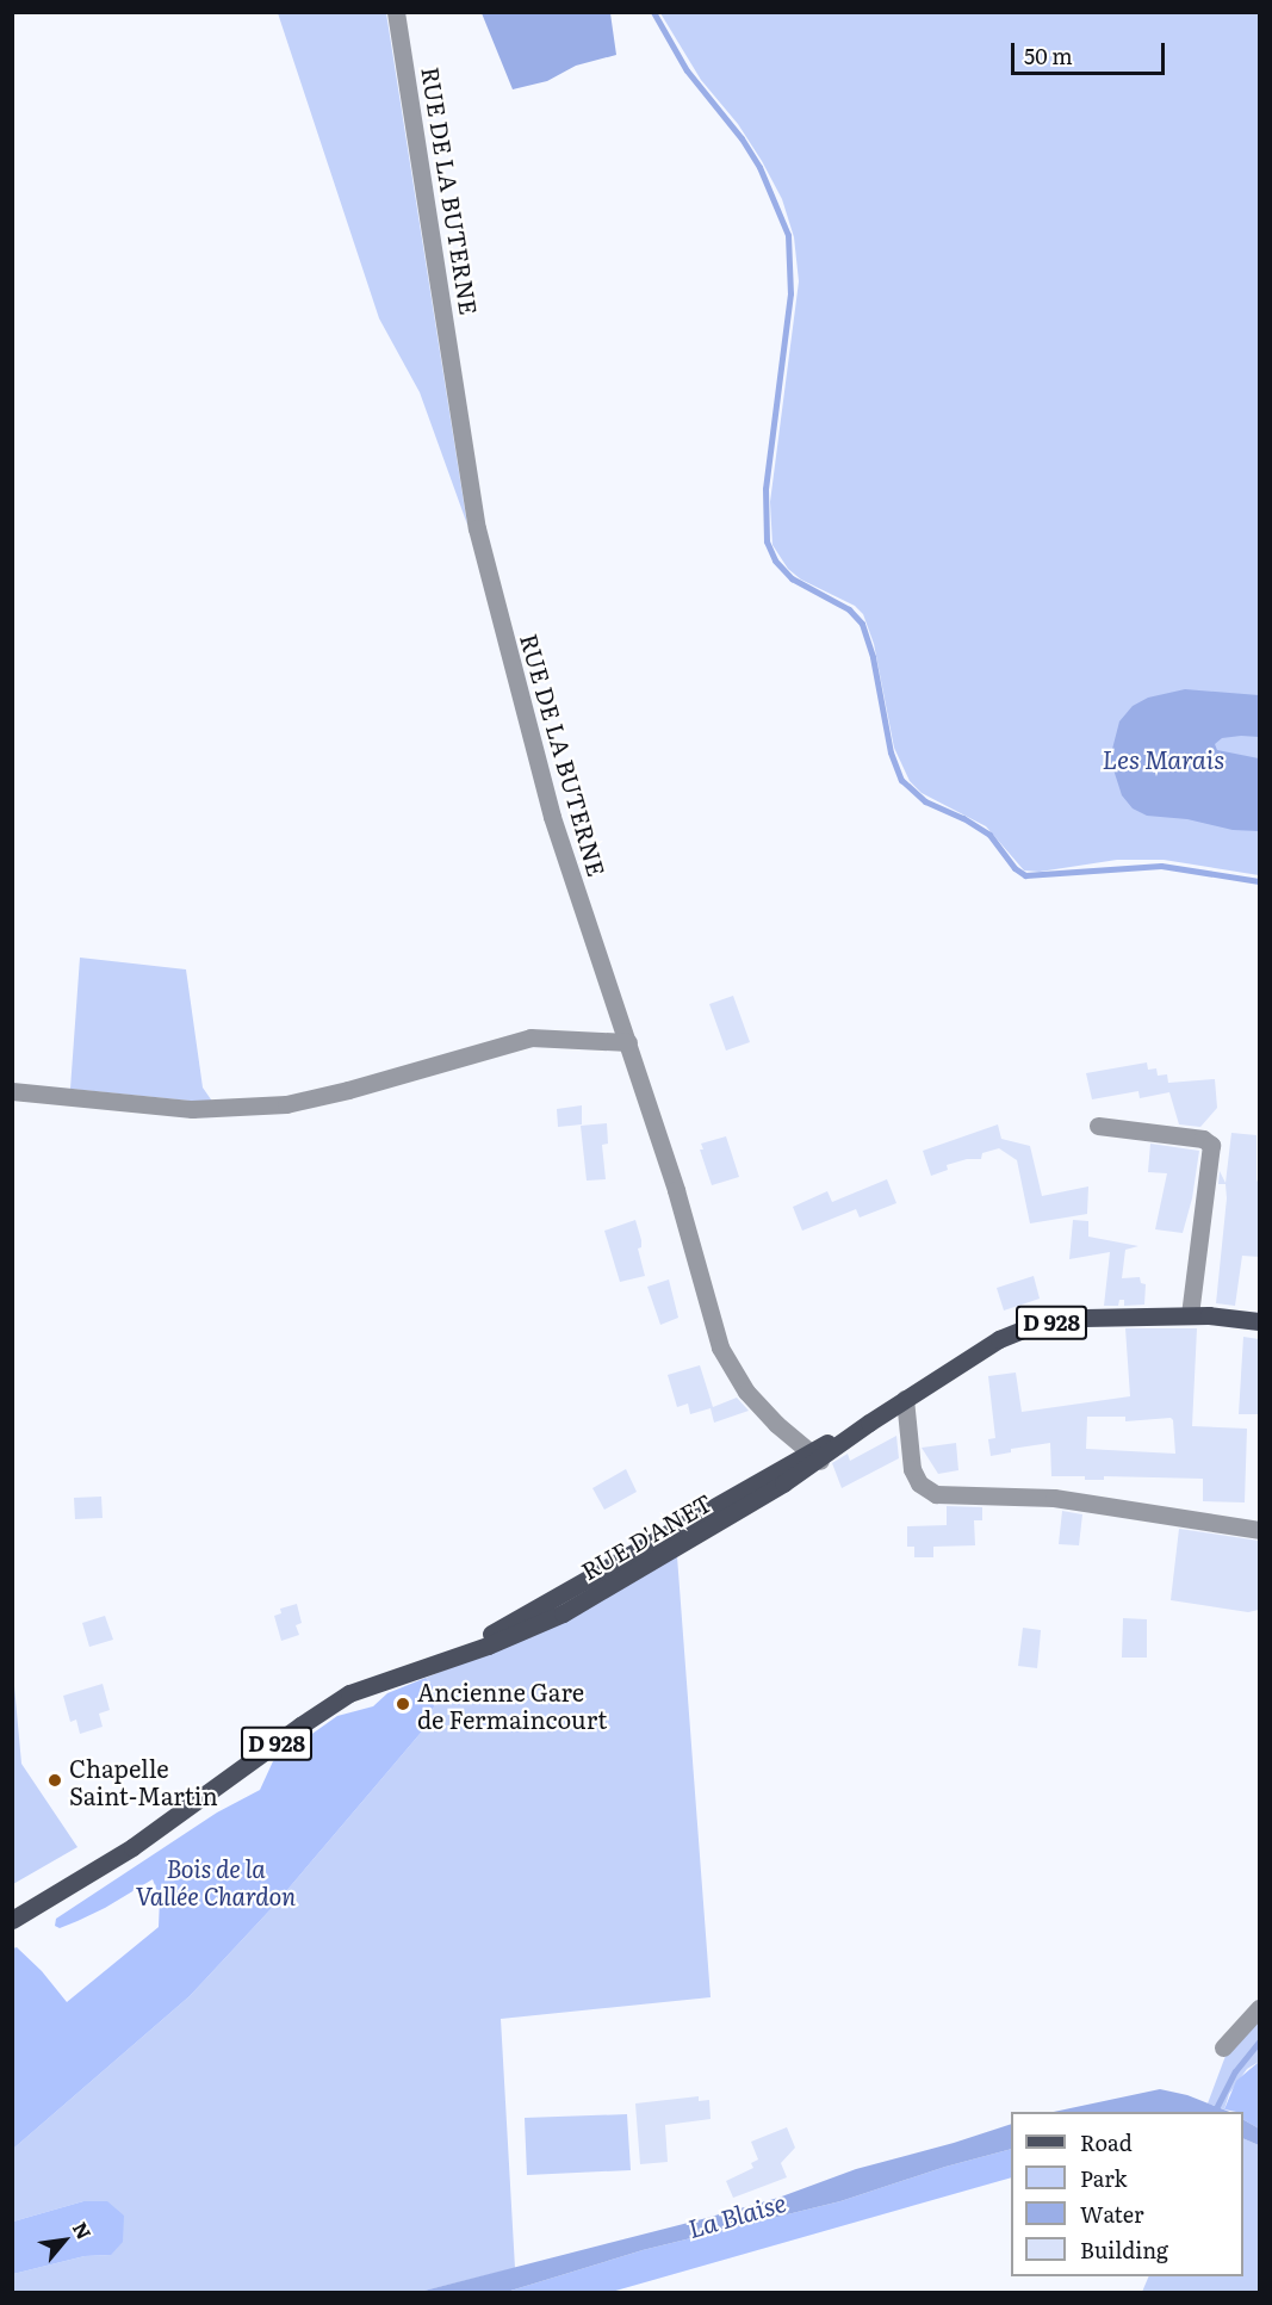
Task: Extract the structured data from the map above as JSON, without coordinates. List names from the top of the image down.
{
  "streets": {
    "main road": ["D 928", "RUE D'ANET"],
    "street": ["RUE DE LA BUTERNE"]
  },
  "crossings": [
    ["RUE DE LA BUTERNE", "RUE D'ANET"]
  ],
  "water": ["Les Marais", "La Blaise"],
  "parks": ["Bois de la Vallée Chardon"],
  "places": ["Ancienne Gare de Fermaincourt", "Chapelle Saint-Martin"],
  "legend": [
    "Road",
    "Park",
    "Water",
    "Building"
  ],
  "scale_bar": "50 m",
  "north": "top right"
}
